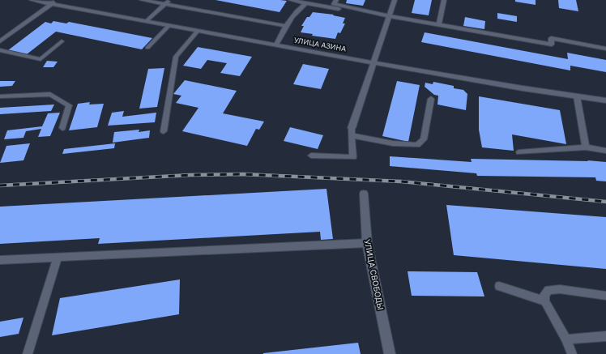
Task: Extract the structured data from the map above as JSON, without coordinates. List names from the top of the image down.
{
  "streets": {
    "street": ["УЛИЦА АЗИНА", "УЛИЦА СВОБОДЫ"]
  }
}
